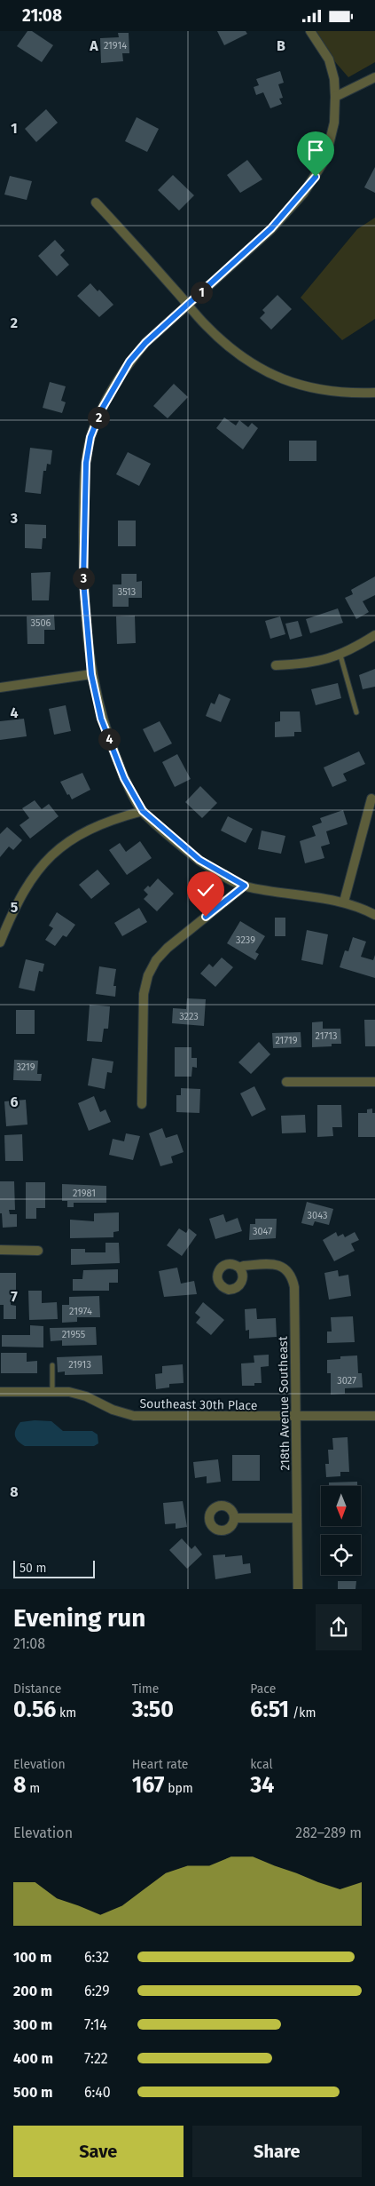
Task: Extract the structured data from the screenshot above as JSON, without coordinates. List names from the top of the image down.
{
  "streets": {
    "street": ["218th Avenue Southeast", "Southeast 30th Place"]
  },
  "crossings": [
    ["218th Avenue Southeast", "Southeast 30th Place"]
  ],
  "house_numbers": [
    "21914",
    "3513",
    "3506",
    "3239",
    "3223",
    "21713",
    "21719",
    "3219",
    "21981",
    "3043",
    "3047",
    "21974",
    "21955",
    "21913",
    "3027"
  ],
  "scale_bar": "50 m",
  "north": "bottom",
  "page": {
    "status": "21:08",
    "pins": [
      "1",
      "2",
      "3",
      "4"
    ],
    "scale": "50 m",
    "heading": ["Evening run", "21:08"],
    "stats": [
      ["Distance", "0.56 km"],
      ["Time", "3:50"],
      ["Pace", "6:51 /km"],
      ["Elevation", "8 m"],
      ["Heart rate", "167 bpm"],
      ["kcal", "34"]
    ],
    "chart": ["Elevation", "282–289 m"],
    "list": [
      {
        "name": "100 m",
        "note": "6:32"
      },
      {
        "name": "200 m",
        "note": "6:29"
      },
      {
        "name": "300 m",
        "note": "7:14"
      },
      {
        "name": "400 m",
        "note": "7:22"
      },
      {
        "name": "500 m",
        "note": "6:40"
      }
    ],
    "buttons": ["Save", "Share"]
  },
  "grid": {
    "columns": ["A", "B"],
    "rows": [
      "1",
      "2",
      "3",
      "4",
      "5",
      "6",
      "7",
      "8"
    ]
  }
}
